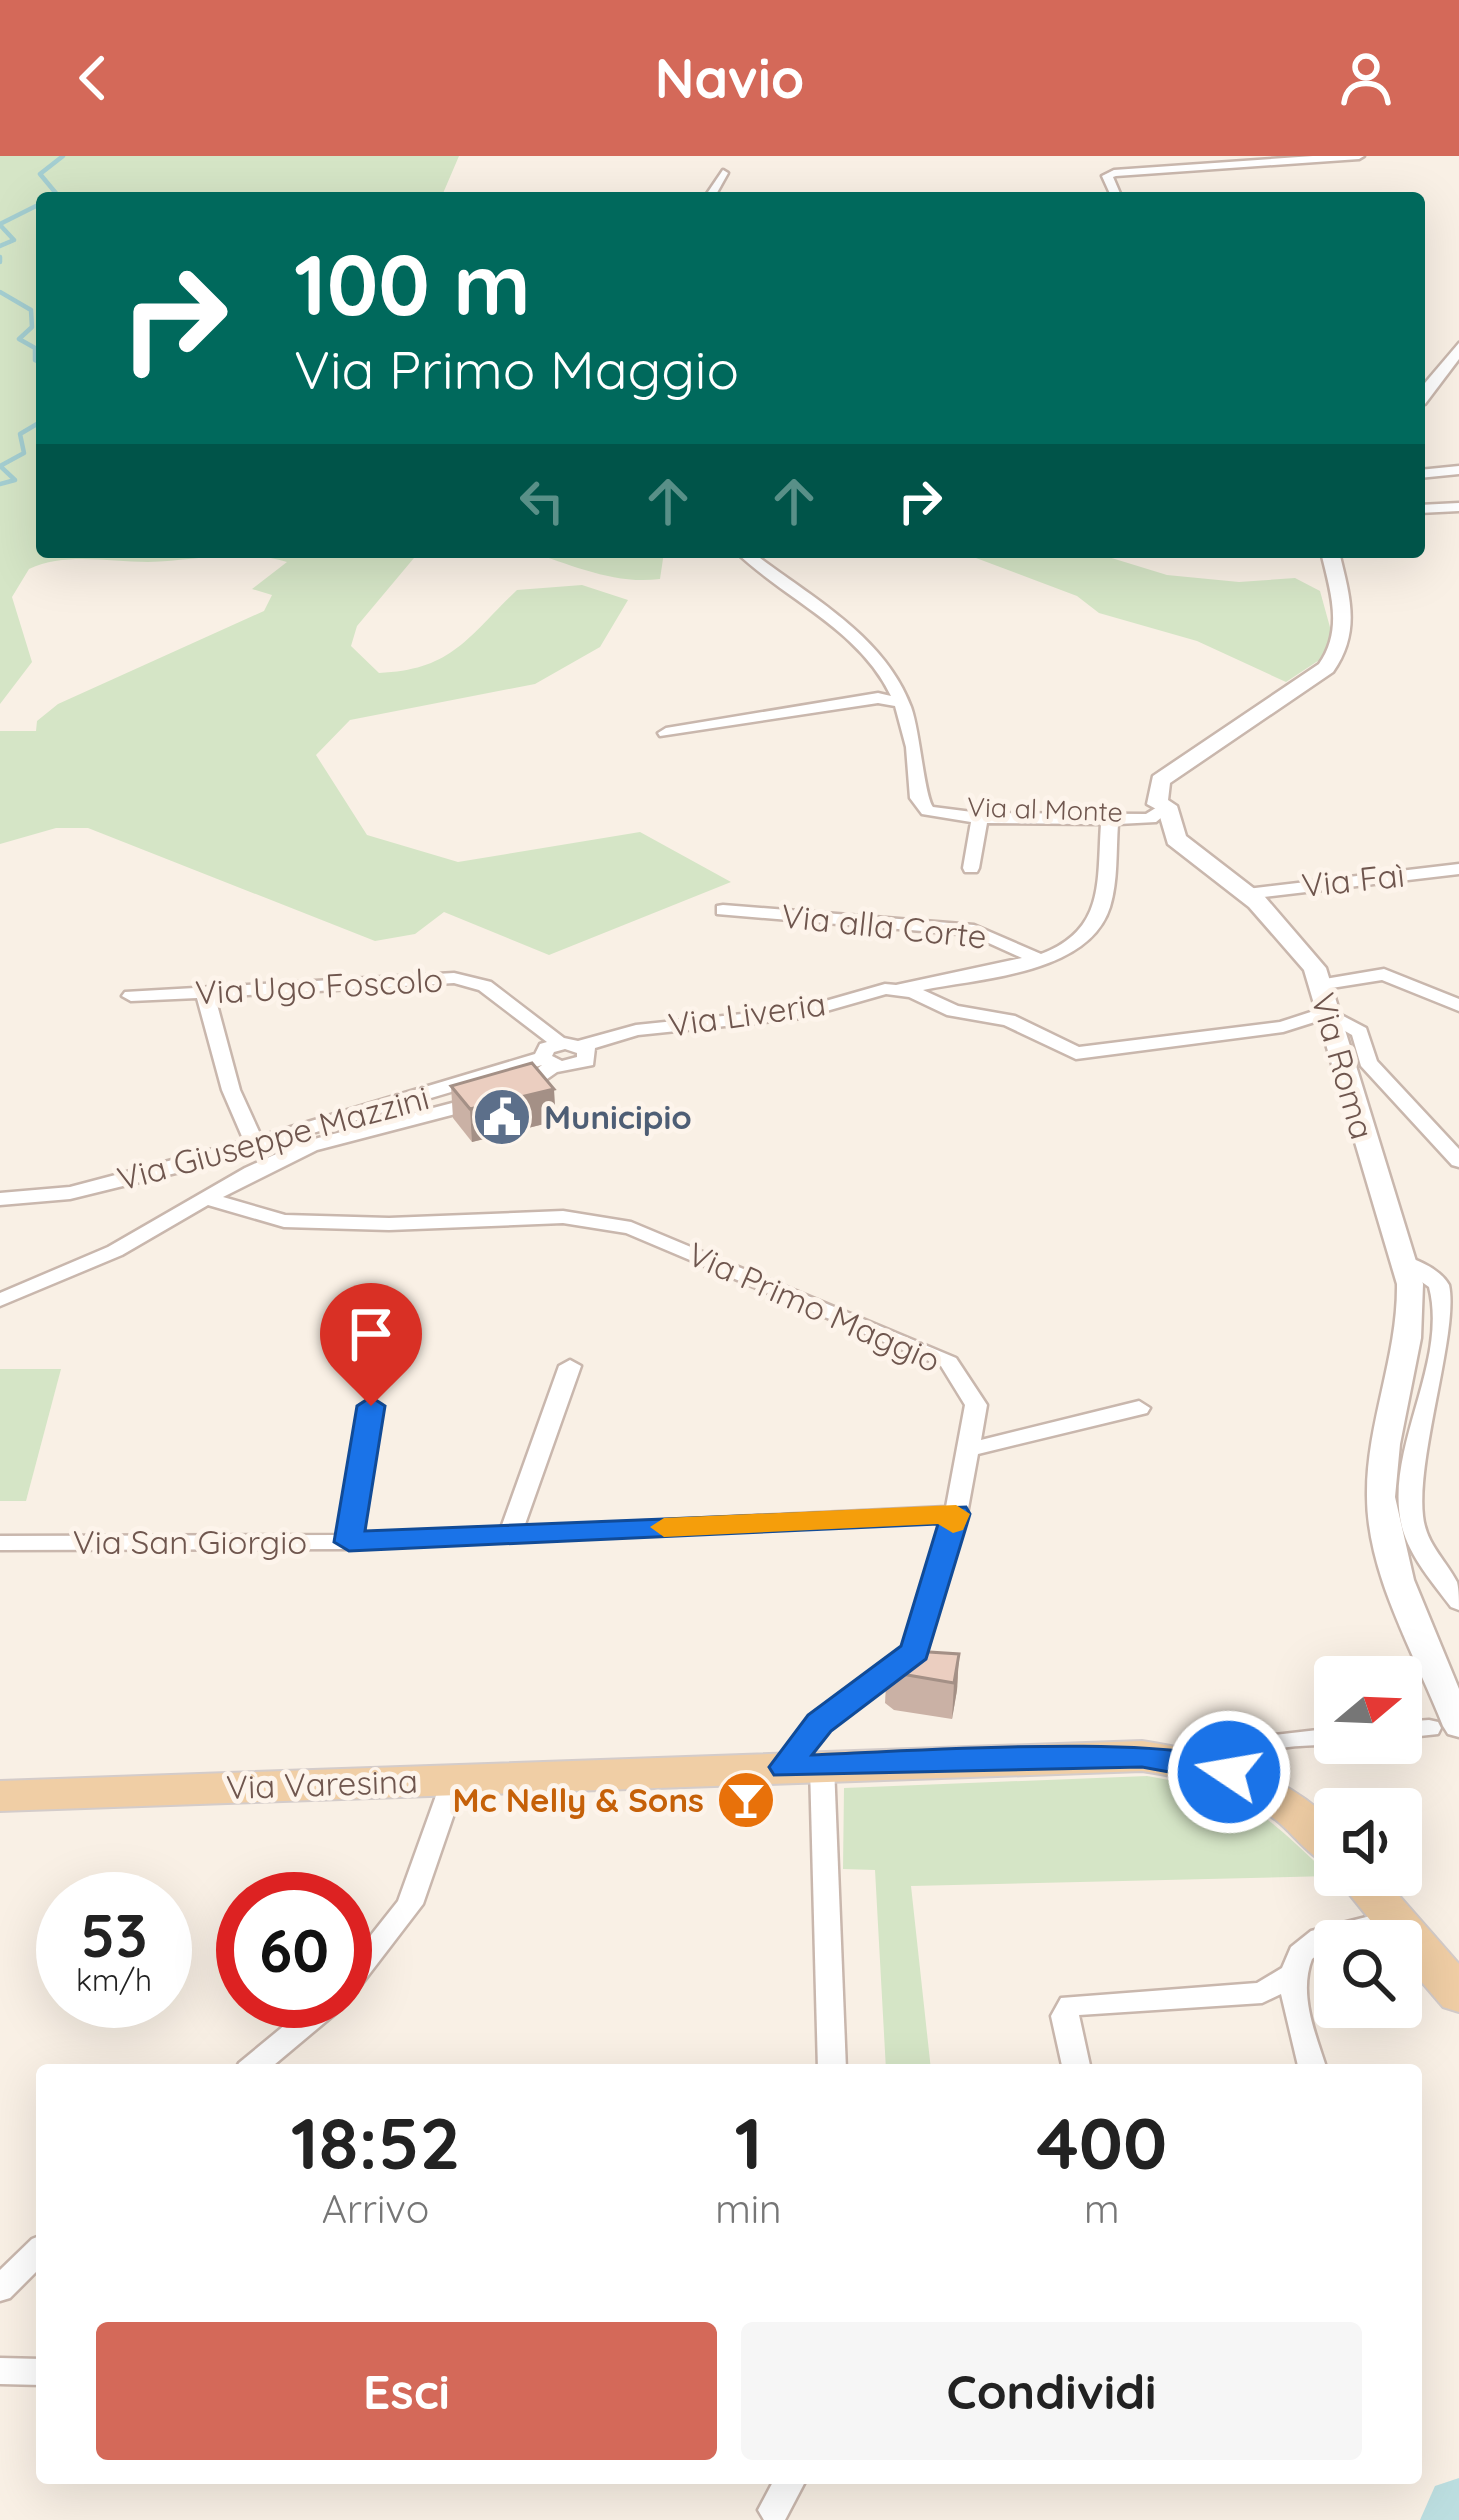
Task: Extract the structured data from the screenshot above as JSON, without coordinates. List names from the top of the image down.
{
  "streets": {
    "main road": ["Via Varesina"],
    "street": [
      "Via al Monte",
      "Via Faì",
      "Via alla Corte",
      "Via Ugo Foscolo",
      "Via Liveria",
      "Via Roma",
      "Via Giuseppe Mazzini",
      "Via Primo Maggio",
      "Via San Giorgio"
    ]
  },
  "crossings": [
    ["Via al Monte", "Via Roma"],
    ["Via Faì", "Via Roma"],
    ["Via alla Corte", "Via Liveria"],
    ["Via Primo Maggio", "Via San Giorgio"],
    ["Via Primo Maggio", "Via Varesina"]
  ],
  "places": {
    "public building": ["Municipio"],
    "bar": ["Mc Nelly & Sons"]
  },
  "north": "right",
  "page": {
    "header": "Navio",
    "turn": ["100 m", "Via Primo Maggio"],
    "speed": "53 km/h",
    "limit": "60",
    "eta": [
      "18:52",
      "Arrivo",
      "1",
      "min",
      "400",
      "m"
    ],
    "buttons": ["Esci", "Condividi"]
  }
}
